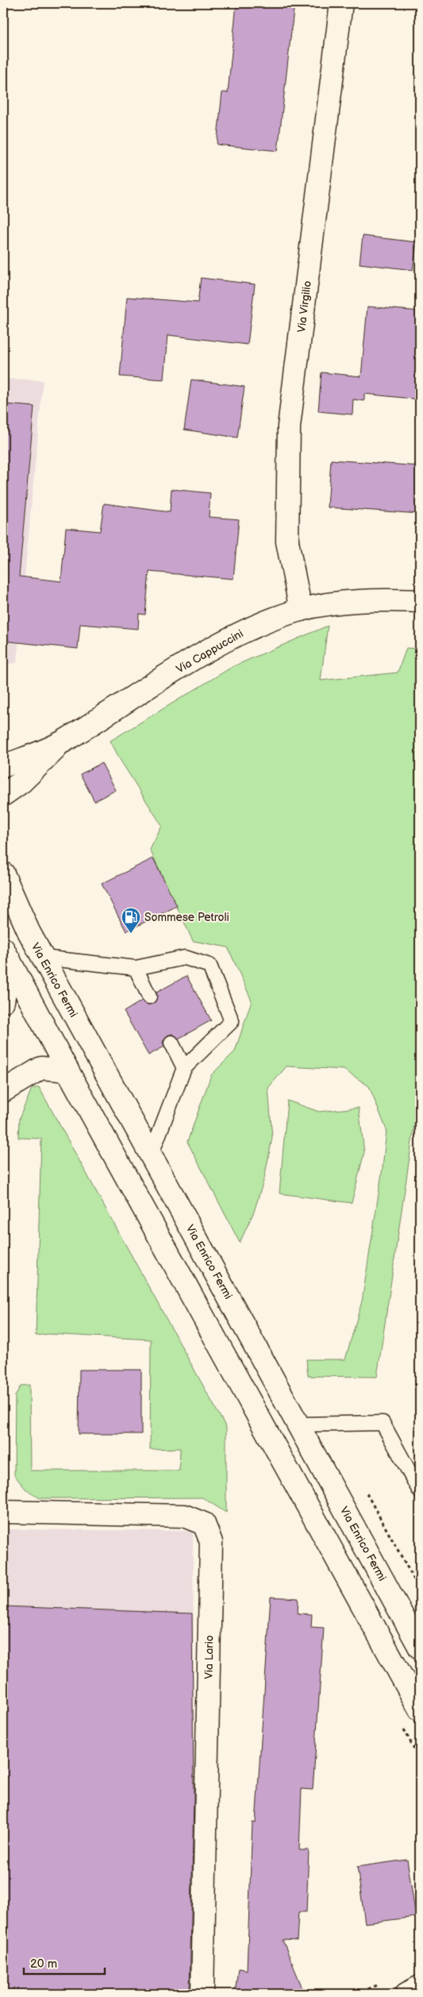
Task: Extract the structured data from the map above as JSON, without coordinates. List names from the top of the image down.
{
  "streets": {
    "street": [
      "Via Virgilio",
      "Via Cappuccini",
      "Via Enrico Fermi",
      "Via Lario"
    ]
  },
  "crossings": [
    ["Via Virgilio", "Via Cappuccini"]
  ],
  "places": {
    "fuel station": ["Sommese Petroli"]
  },
  "scale_bar": "20 m"
}
